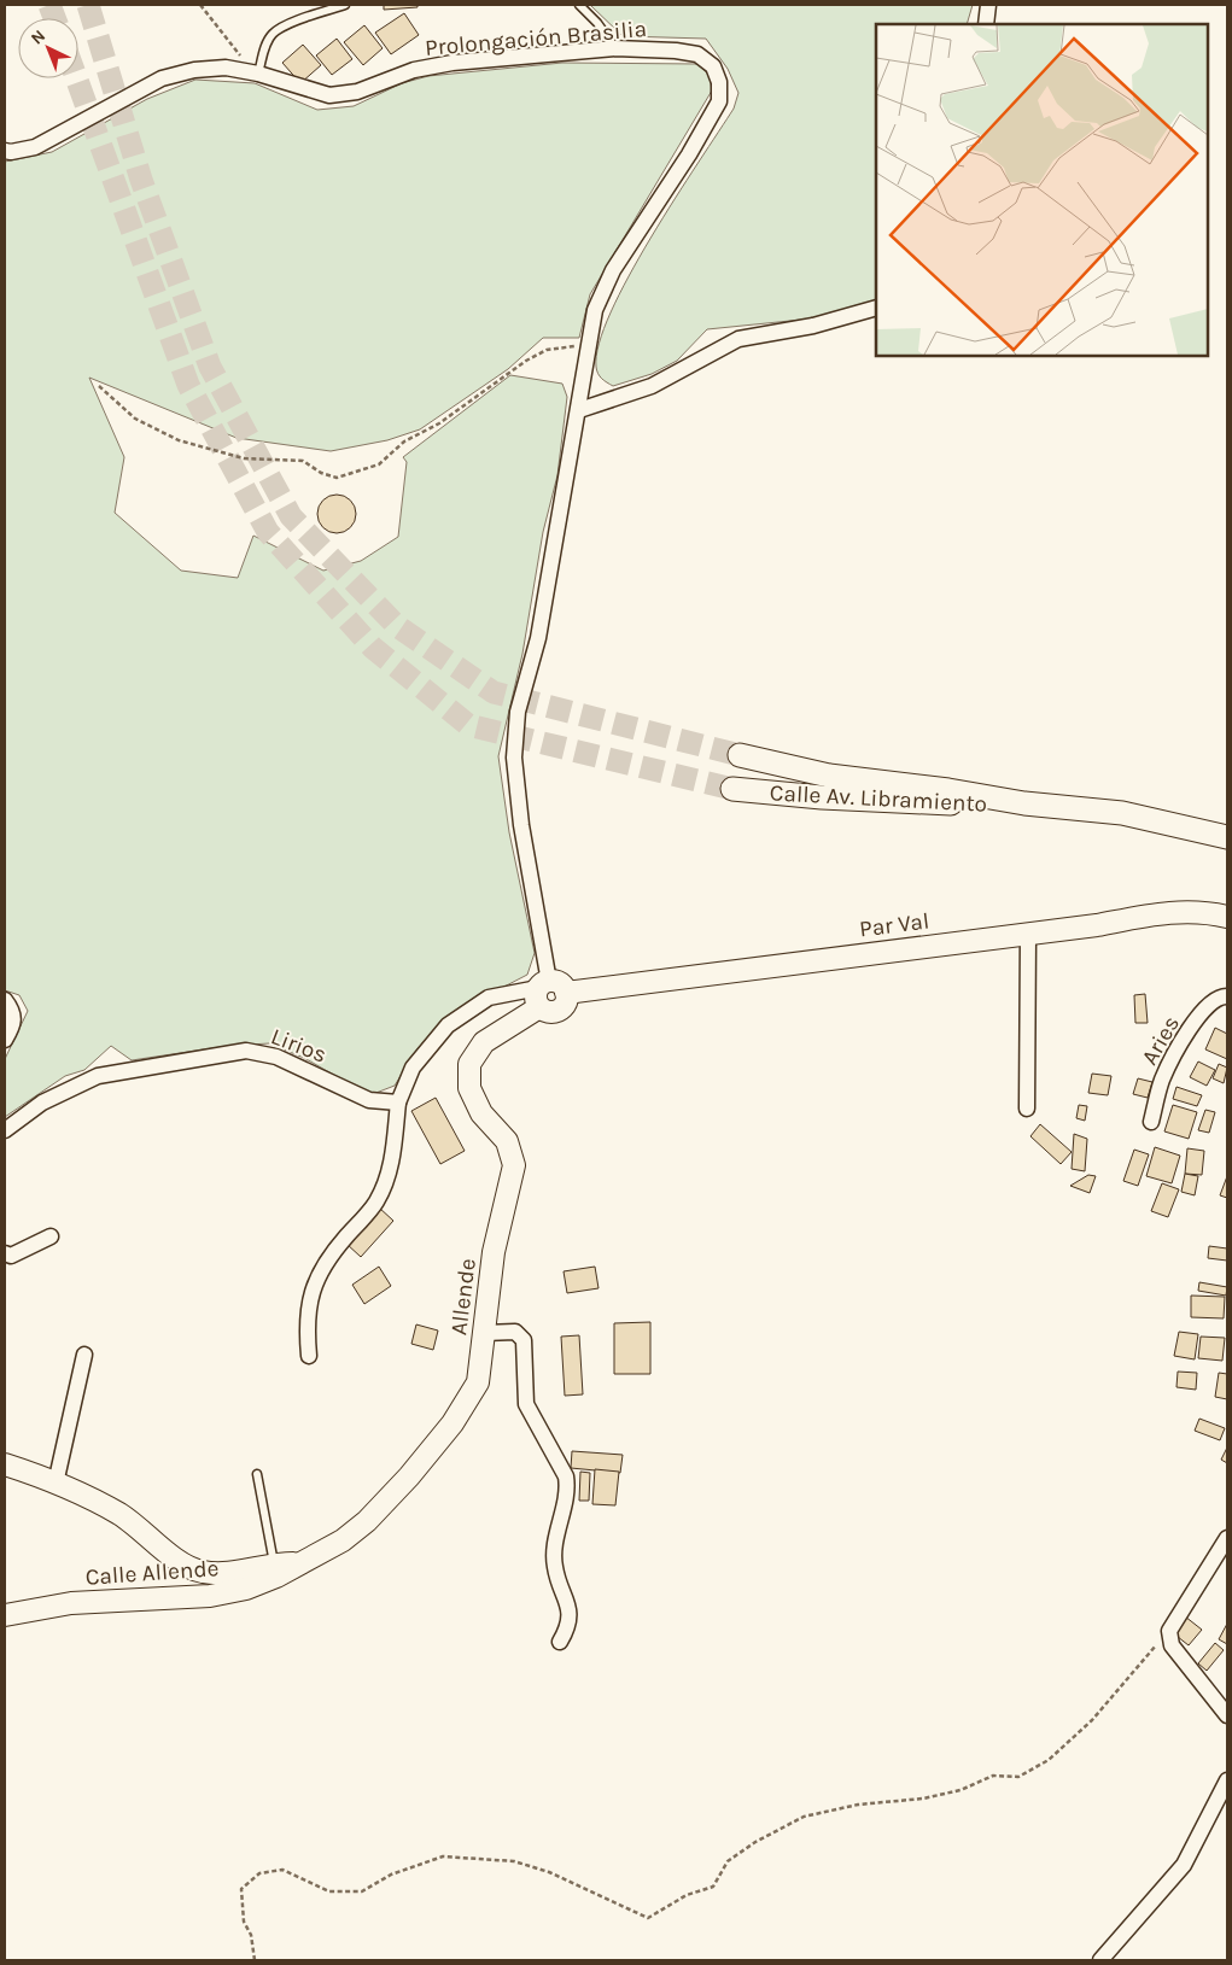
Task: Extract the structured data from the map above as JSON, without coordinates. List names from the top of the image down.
{
  "streets": {
    "main road": ["Calle Av. Libramiento"],
    "street": [
      "Prolongación Brasilia",
      "Par Val",
      "Aries",
      "Lirios",
      "Allende",
      "Calle Allende"
    ]
  },
  "crossings": [
    ["Prolongación Brasilia", "Par Val"],
    ["Prolongación Brasilia", "Allende"],
    ["Par Val", "Allende"],
    ["Allende", "Calle Allende"]
  ],
  "north": "top left"
}
